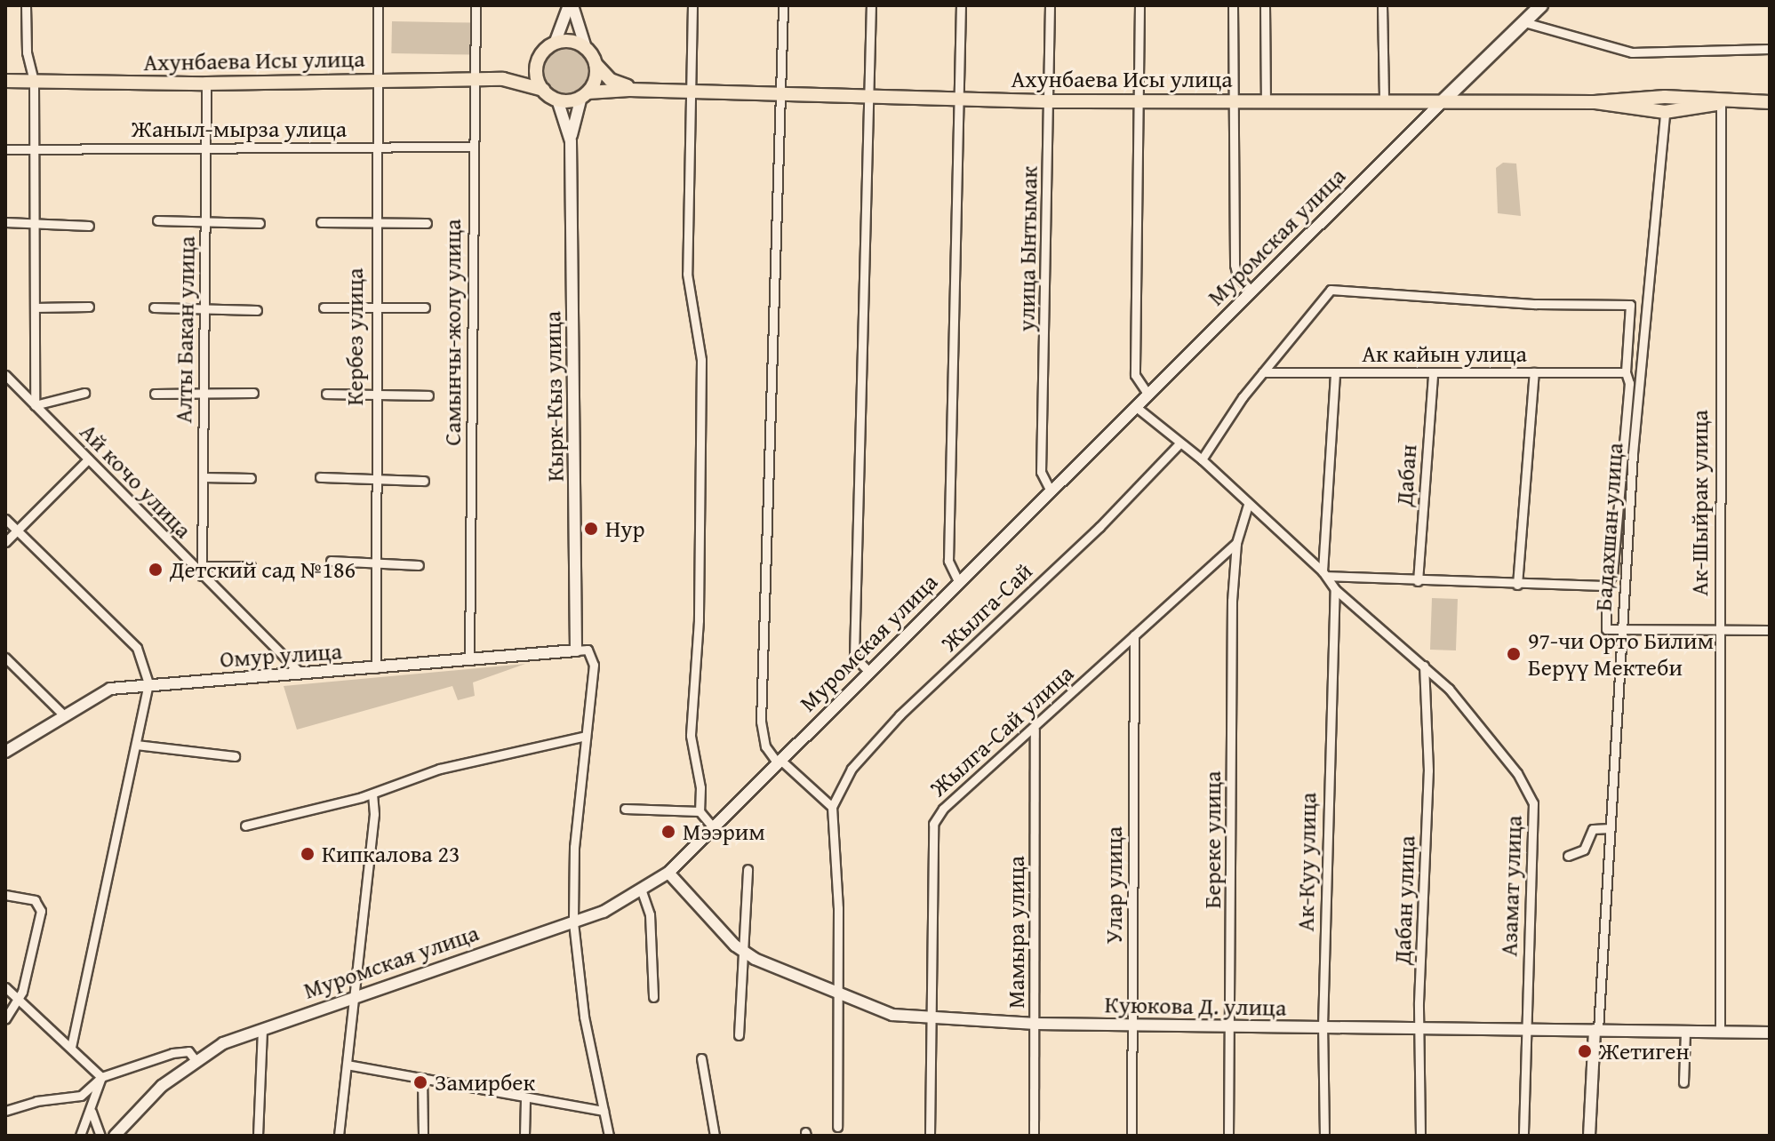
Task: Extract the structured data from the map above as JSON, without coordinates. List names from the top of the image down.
{
  "streets": {
    "main road": ["Ахунбаева Исы улица", "Муромская улица"],
    "street": [
      "Жаныл-мырза улица",
      "улица Ынтымак",
      "Алты Бакан улица",
      "Самынчы-жолу улица",
      "Кербез улица",
      "Ак кайын улица",
      "Кырк-Кыз улица",
      "Дабан",
      "Ай кочо улица",
      "Ак-Шыйрак улица",
      "Бадахшан улица",
      "Жылга-Сай",
      "Омур улица",
      "Жылга-Сай улица",
      "Береке улица",
      "Ак-Куу улица",
      "Улар улица",
      "Азамат улица",
      "Дабан улица",
      "Мамыра улица",
      "Куюкова Д. улица"
    ]
  },
  "crossings": [
    ["Ахунбаева Исы улица", "Муромская улица"],
    ["Ахунбаева Исы улица", "улица Ынтымак"],
    ["Ахунбаева Исы улица", "Алты Бакан улица"],
    ["Ахунбаева Исы улица", "Самынчы-жолу улица"],
    ["Ахунбаева Исы улица", "Кербез улица"],
    ["Ахунбаева Исы улица", "Кырк-Кыз улица"],
    ["Ахунбаева Исы улица", "Ак-Шыйрак улица"],
    ["Ахунбаева Исы улица", "Бадахшан улица"],
    ["Жаныл-мырза улица", "Алты Бакан улица"],
    ["Жаныл-мырза улица", "Самынчы-жолу улица"],
    ["Жаныл-мырза улица", "Кербез улица"],
    ["Муромская улица", "улица Ынтымак"],
    ["Муромская улица", "Куюкова Д. улица"],
    ["Алты Бакан улица", "Ай кочо улица"],
    ["Самынчы-жолу улица", "Омур улица"],
    ["Кербез улица", "Омур улица"],
    ["Ак кайын улица", "Дабан"],
    ["Кырк-Кыз улица", "Омур улица"],
    ["Ай кочо улица", "Омур улица"],
    ["Ак-Шыйрак улица", "Куюкова Д. улица"],
    ["Бадахшан улица", "Куюкова Д. улица"],
    ["Жылга-Сай улица", "Береке улица"],
    ["Жылга-Сай улица", "Улар улица"],
    ["Жылга-Сай улица", "Мамыра улица"],
    ["Жылга-Сай улица", "Куюкова Д. улица"],
    ["Береке улица", "Куюкова Д. улица"],
    ["Ак-Куу улица", "Азамат улица"],
    ["Ак-Куу улица", "Куюкова Д. улица"],
    ["Улар улица", "Куюкова Д. улица"],
    ["Азамат улица", "Дабан улица"],
    ["Азамат улица", "Куюкова Д. улица"],
    ["Дабан улица", "Куюкова Д. улица"],
    ["Мамыра улица", "Куюкова Д. улица"]
  ],
  "places": [
    "Нур",
    "Детский сад №186",
    "97-чи Орто Билим Берүү Мектеби",
    "Мээрим",
    "Кипкалова 23",
    "Жетиген",
    "Замирбек"
  ]
}
